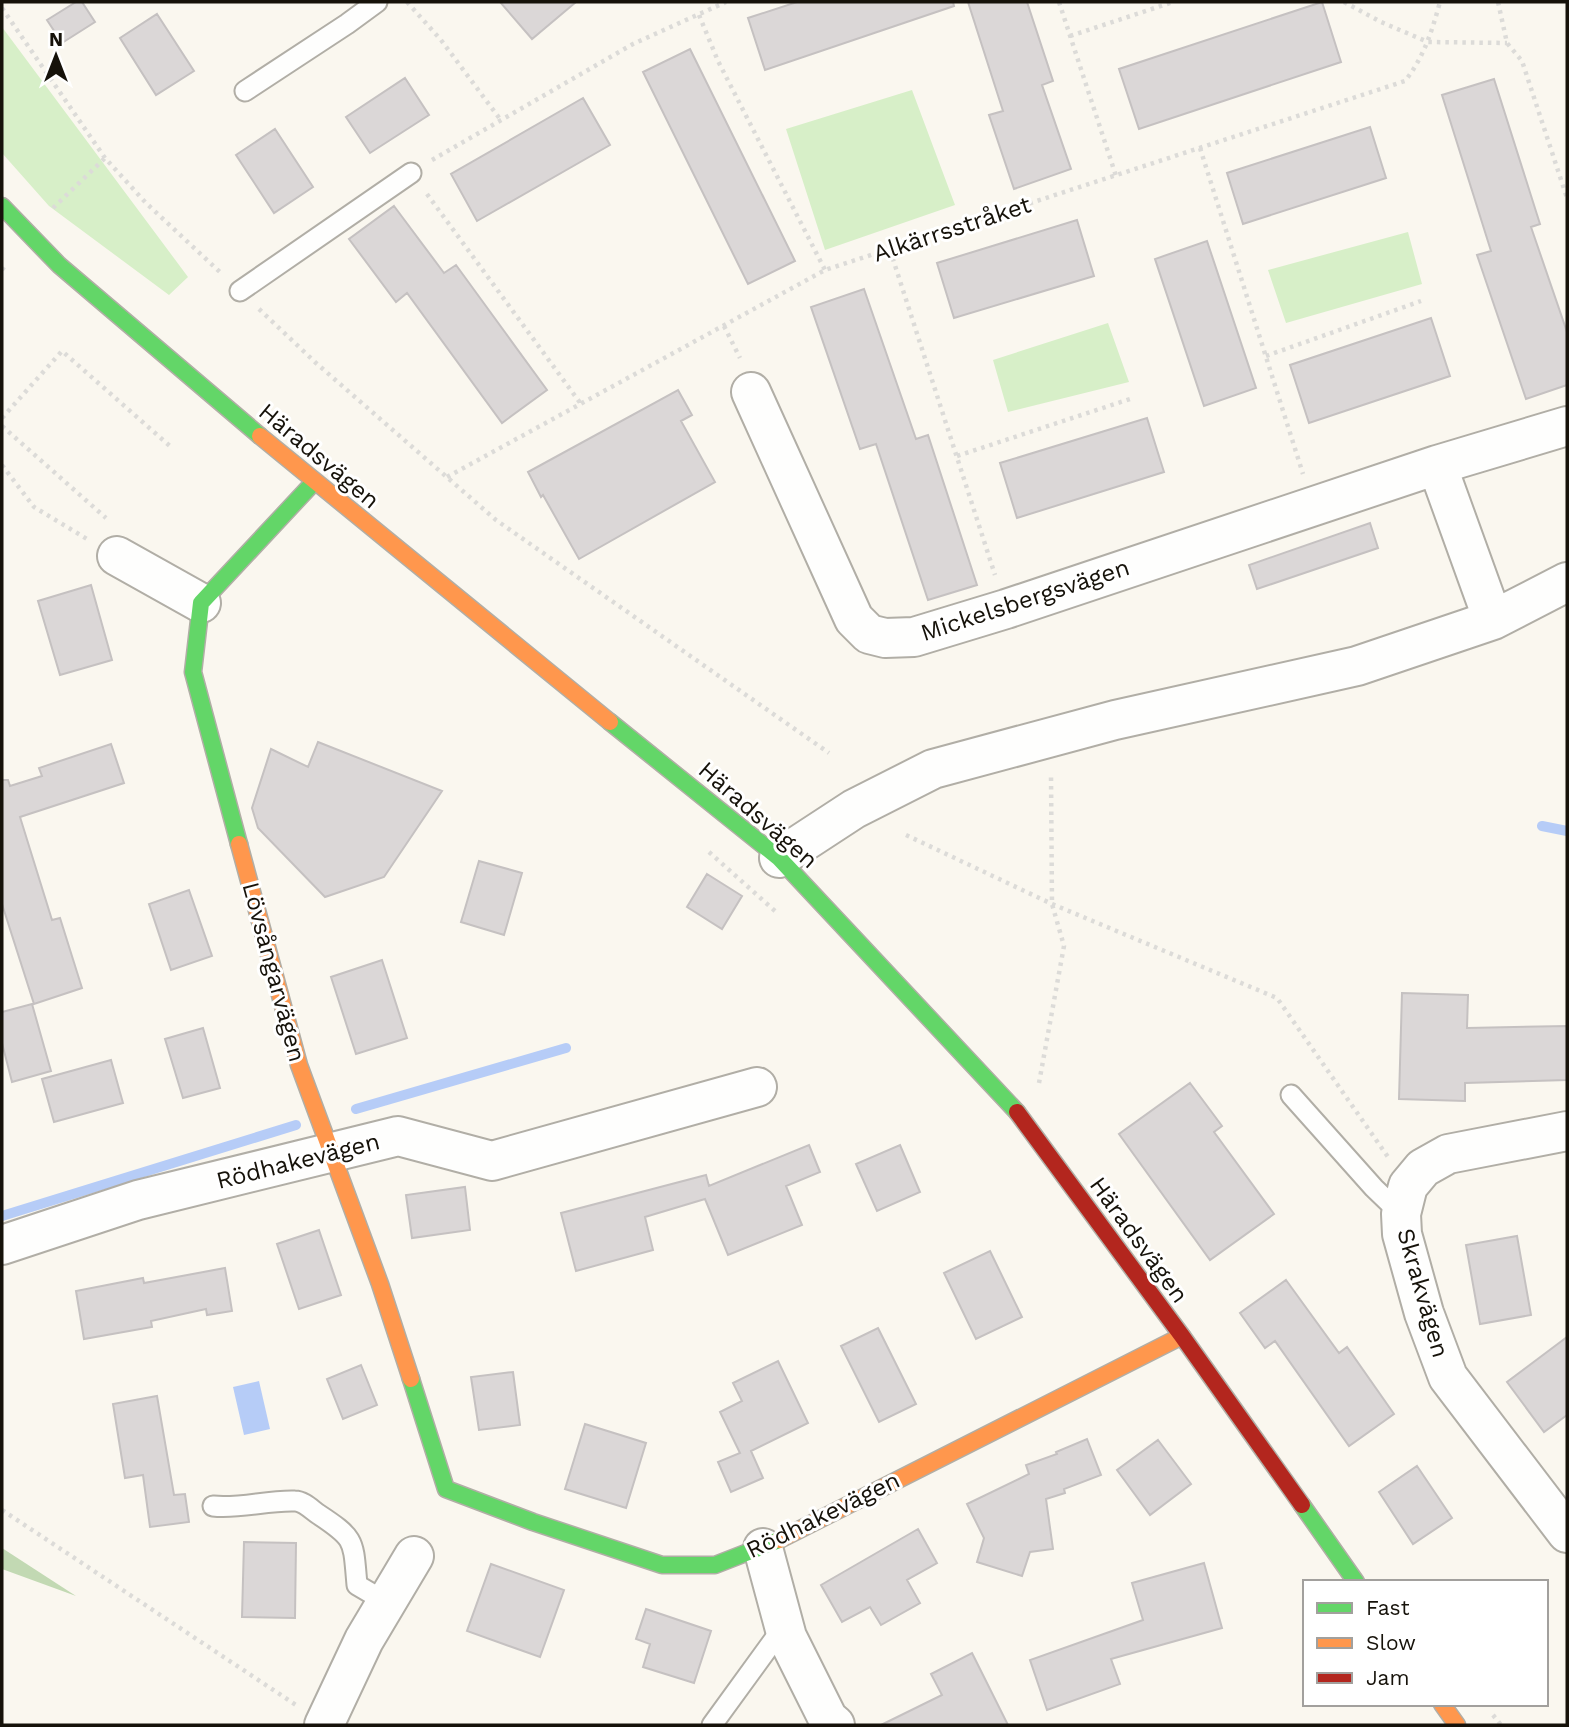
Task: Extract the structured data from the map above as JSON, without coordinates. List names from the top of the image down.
{
  "streets": {
    "street": [
      "Häradsvägen",
      "Mickelsbergsvägen",
      "Lövsångarvägen",
      "Rödhakevägen",
      "Skrakvägen"
    ],
    "path": ["Alkärrsstråket"]
  },
  "crossings": [
    ["Häradsvägen", "Rödhakevägen"],
    ["Lövsångarvägen", "Rödhakevägen"]
  ],
  "legend": ["Fast", "Slow", "Jam"],
  "north": "top"
}
